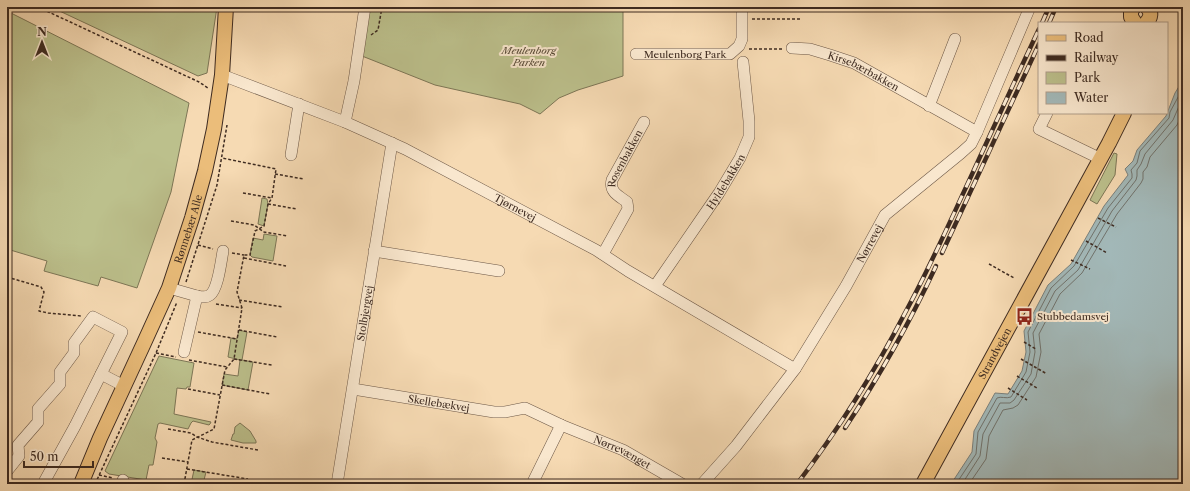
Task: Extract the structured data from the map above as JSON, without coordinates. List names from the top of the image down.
{
  "streets": {
    "main road": ["Rønnebær Alle", "Strandvejen"],
    "street": [
      "Meulenborg Park",
      "Kirsebærbakken",
      "Rosenbakken",
      "Hyldebakken",
      "Tjørnevej",
      "Nørrevej",
      "Stolbjergvej",
      "Skellebækvej",
      "Nørrevænget"
    ]
  },
  "crossings": [
    ["Kirsebærbakken", "Nørrevej"],
    ["Rosenbakken", "Tjørnevej"],
    ["Hyldebakken", "Tjørnevej"],
    ["Tjørnevej", "Rønnebær Alle"],
    ["Tjørnevej", "Nørrevej"],
    ["Tjørnevej", "Stolbjergvej"],
    ["Stolbjergvej", "Skellebækvej"],
    ["Skellebækvej", "Nørrevænget"]
  ],
  "parks": ["Meulenborg Parken"],
  "places": {
    "bus stop": ["Stubbedamsvej"]
  },
  "legend": [
    "Road",
    "Railway",
    "Park",
    "Water"
  ],
  "scale_bar": "50 m",
  "north": "top"
}
